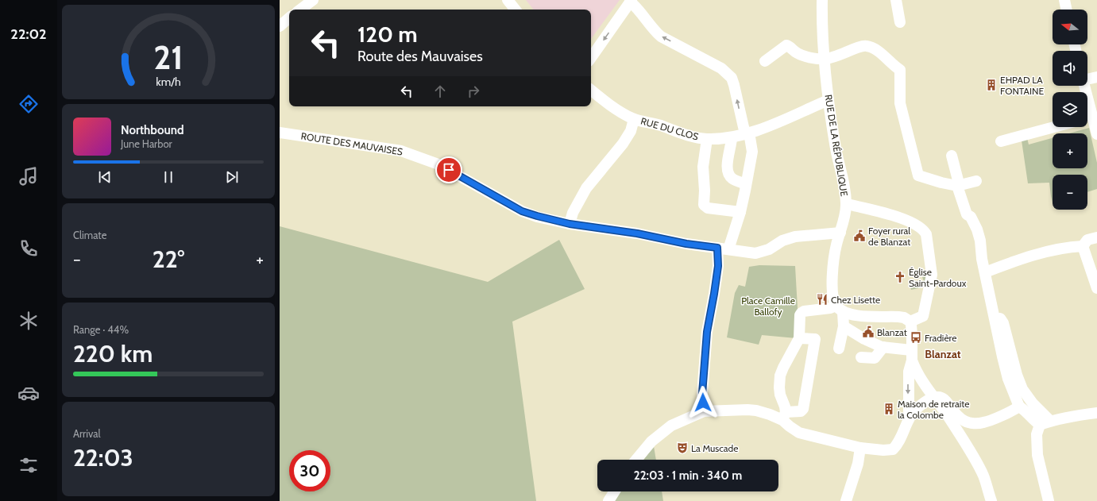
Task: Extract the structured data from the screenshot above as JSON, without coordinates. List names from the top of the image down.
{
  "streets": {
    "street": ["RUE DU CLOS", "ROUTE DES MAUVAISES", "RUE DE LA RÉPUBLIQUE"]
  },
  "crossings": [
    ["RUE DU CLOS", "RUE DE LA RÉPUBLIQUE"],
    ["ROUTE DES MAUVAISES", "RUE DE LA RÉPUBLIQUE"]
  ],
  "districts": ["Blanzat"],
  "parks": ["Place Camille Ballofy"],
  "places": {
    "building": ["EHPAD LA FONTAINE", "Maison de retraite la Colombe"],
    "public building": ["Foyer rural de Blanzat", "Blanzat"],
    "church": ["Église Saint-Pardoux"],
    "restaurant": ["Chez Lisette"],
    "bus stop": ["Fradière"],
    "theatre": ["La Muscade"]
  },
  "north": "left",
  "page": {
    "tabs": "22:02",
    "map_buttons": ["+", "−"],
    "turn": ["120 m", "Route des Mauvaises"],
    "song": ["Northbound", "June Harbor"],
    "tile": [
      "Climate",
      ["Range · 44%", "220 km"],
      ["Arrival", "22:03"]
    ],
    "heat": ["−", "22°", "+"],
    "limit": "30",
    "trip": "22:03 · 1 min · 340 m",
    "gauge": ["21", "km/h"]
  }
}
